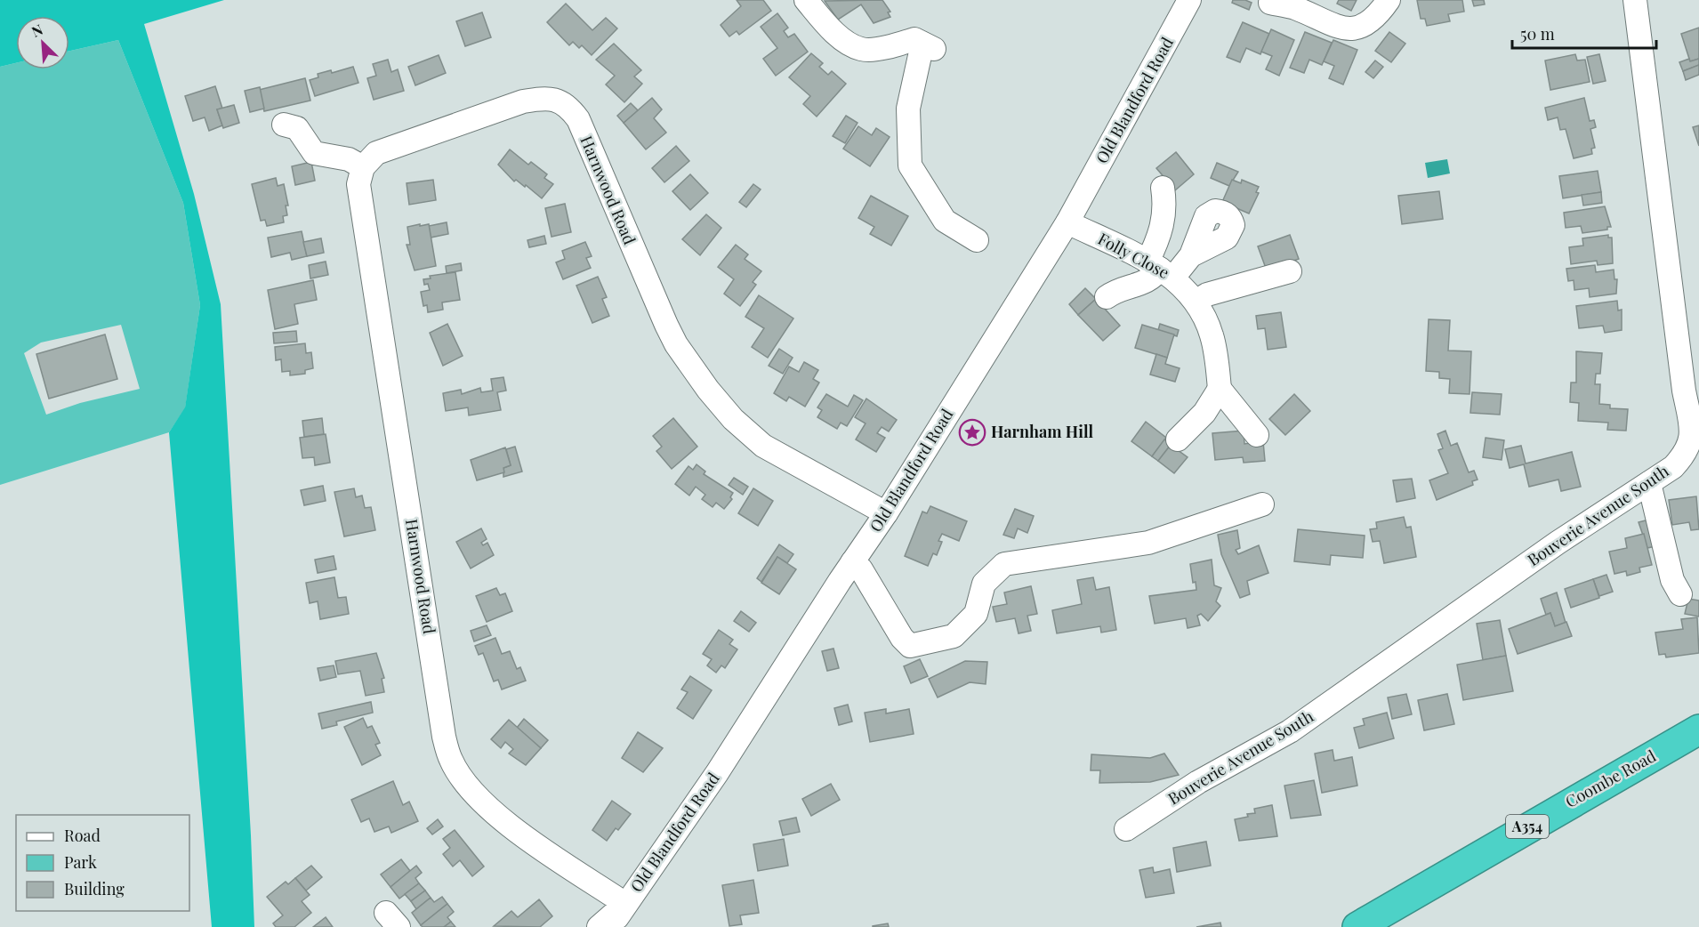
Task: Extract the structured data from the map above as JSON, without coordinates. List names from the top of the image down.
{
  "streets": {
    "highway": ["Coombe Road", "A354"],
    "street": [
      "Old Blandford Road",
      "Harnwood Road",
      "Folly Close",
      "Bouverie Avenue South"
    ]
  },
  "crossings": [
    ["Old Blandford Road", "Harnwood Road"],
    ["Old Blandford Road", "Folly Close"]
  ],
  "places": {
    "place": ["Harnham Hill"]
  },
  "legend": ["Road", "Park", "Building"],
  "scale_bar": "50 m",
  "north": "top left"
}
